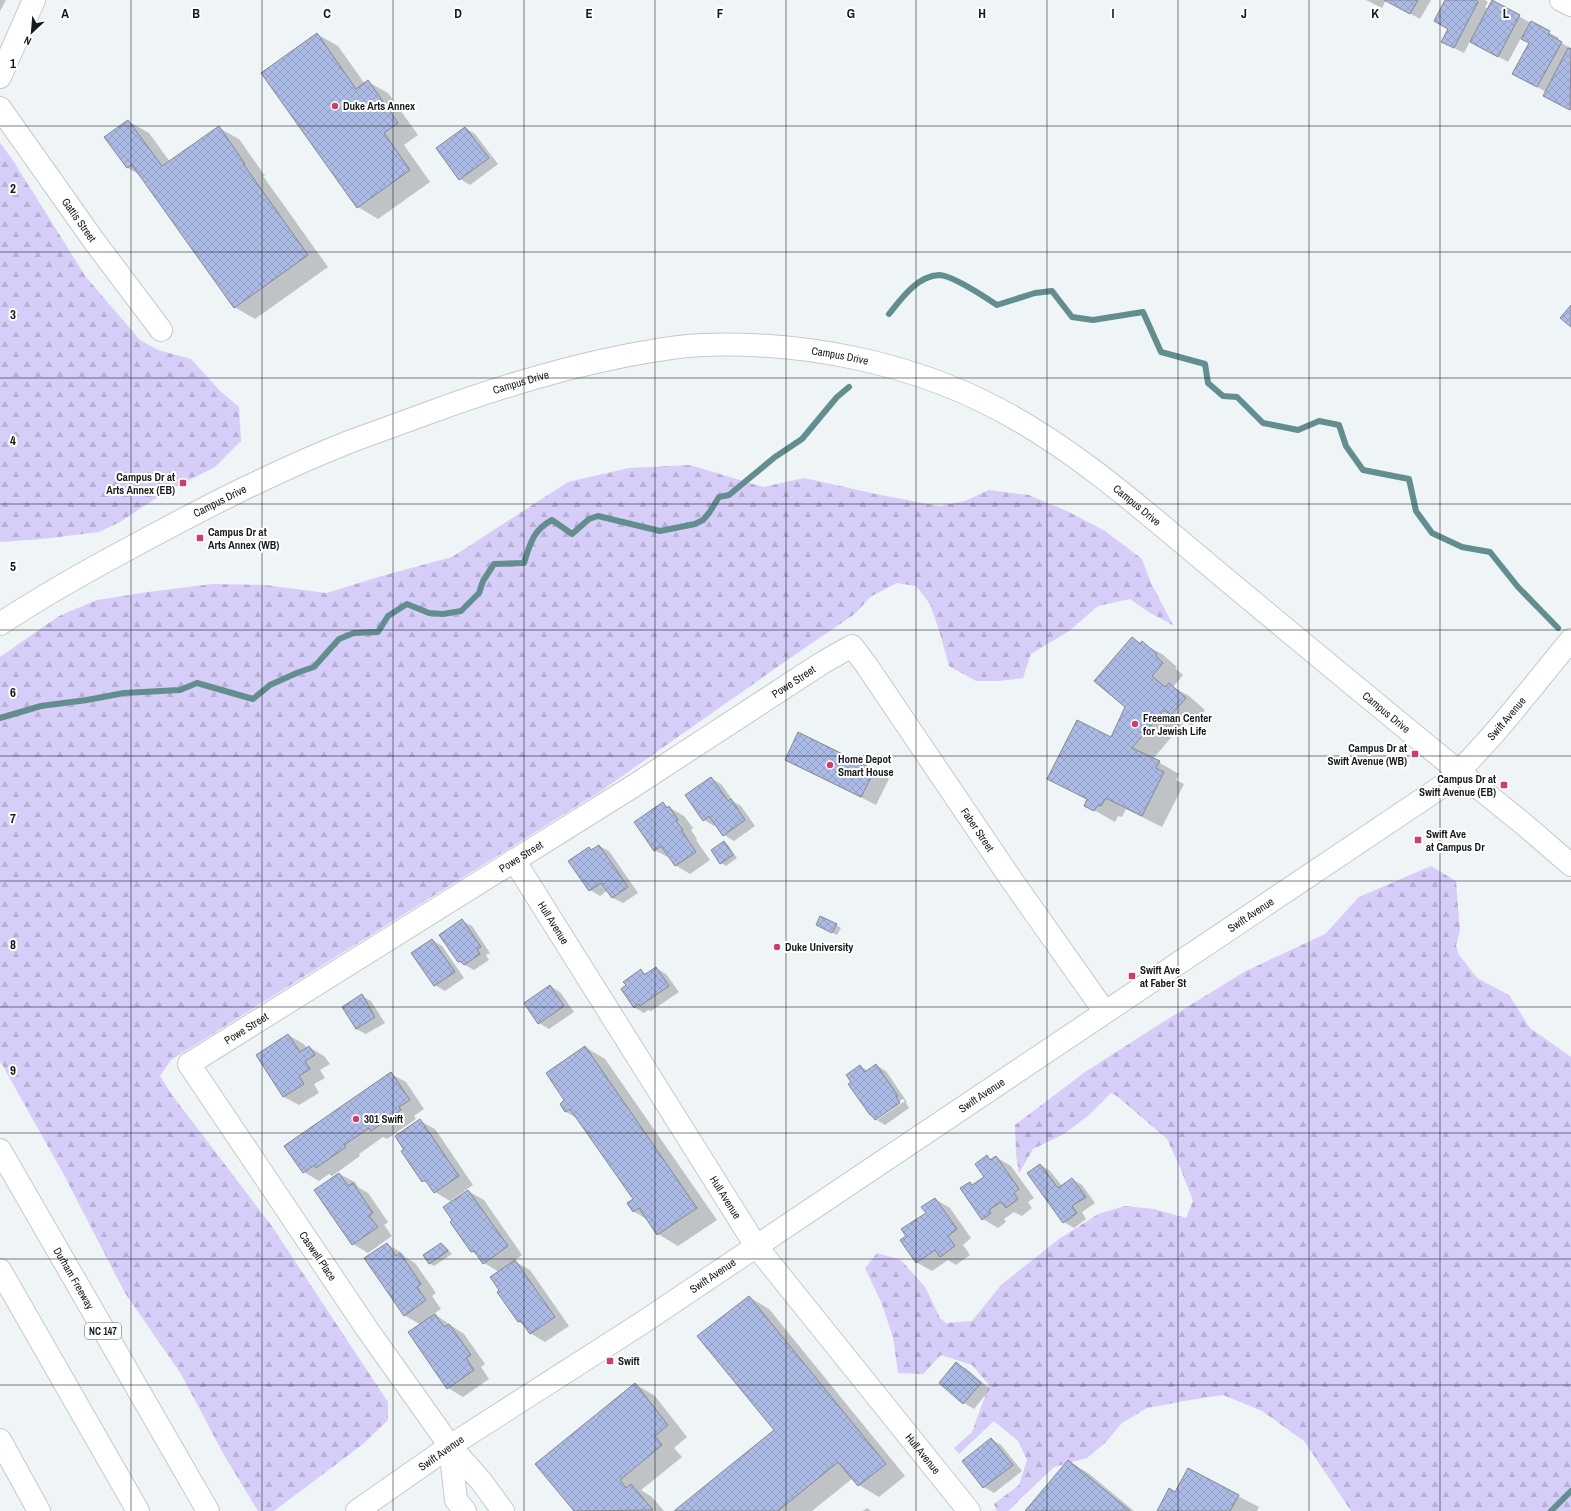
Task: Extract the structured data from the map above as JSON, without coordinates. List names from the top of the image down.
{
  "streets": {
    "main road": [
      "Gattis Street",
      "Campus Drive",
      "Powe Street",
      "Swift Avenue",
      "Faber Street",
      "Hull Avenue",
      "Caswell Place",
      "Durham Freeway",
      "NC 147"
    ]
  },
  "crossings": [
    ["Campus Drive", "Swift Avenue"],
    ["Powe Street", "Faber Street"],
    ["Powe Street", "Hull Avenue"],
    ["Powe Street", "Caswell Place"],
    ["Swift Avenue", "Faber Street"],
    ["Swift Avenue", "Hull Avenue"],
    ["Swift Avenue", "Caswell Place"]
  ],
  "places": {
    "other": [
      "Duke Arts Annex",
      "Freeman Center for Jewish Life",
      "Home Depot Smart House",
      "Duke University",
      "301 Swift"
    ],
    "transit": [
      "Campus Dr at Arts Annex (EB)",
      "Campus Dr at Arts Annex (WB)",
      "Campus Dr at Swift Avenue (WB)",
      "Campus Dr at Swift Avenue (EB)",
      "Swift Ave at Campus Dr",
      "Swift Ave at Faber St",
      "Swift"
    ]
  },
  "north": "bottom left",
  "grid": {
    "columns": [
      "A",
      "B",
      "C",
      "D",
      "E",
      "F",
      "G",
      "H",
      "I",
      "J",
      "K",
      "L"
    ],
    "rows": [
      "1",
      "2",
      "3",
      "4",
      "5",
      "6",
      "7",
      "8",
      "9"
    ]
  }
}
